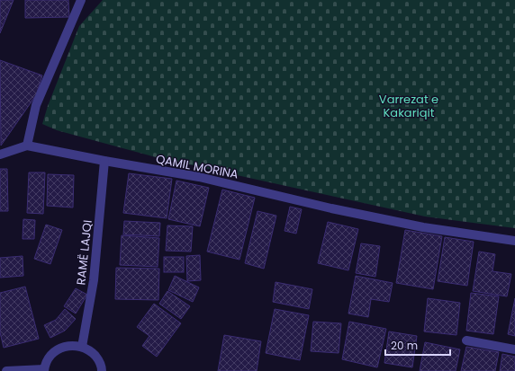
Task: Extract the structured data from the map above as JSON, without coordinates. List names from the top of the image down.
{
  "streets": {
    "street": ["QAMIL MORINA", "RAMË LAJQI"]
  },
  "crossings": [
    ["QAMIL MORINA", "RAMË LAJQI"]
  ],
  "parks": ["Varrezat e Kakariqit"],
  "scale_bar": "20 m"
}
